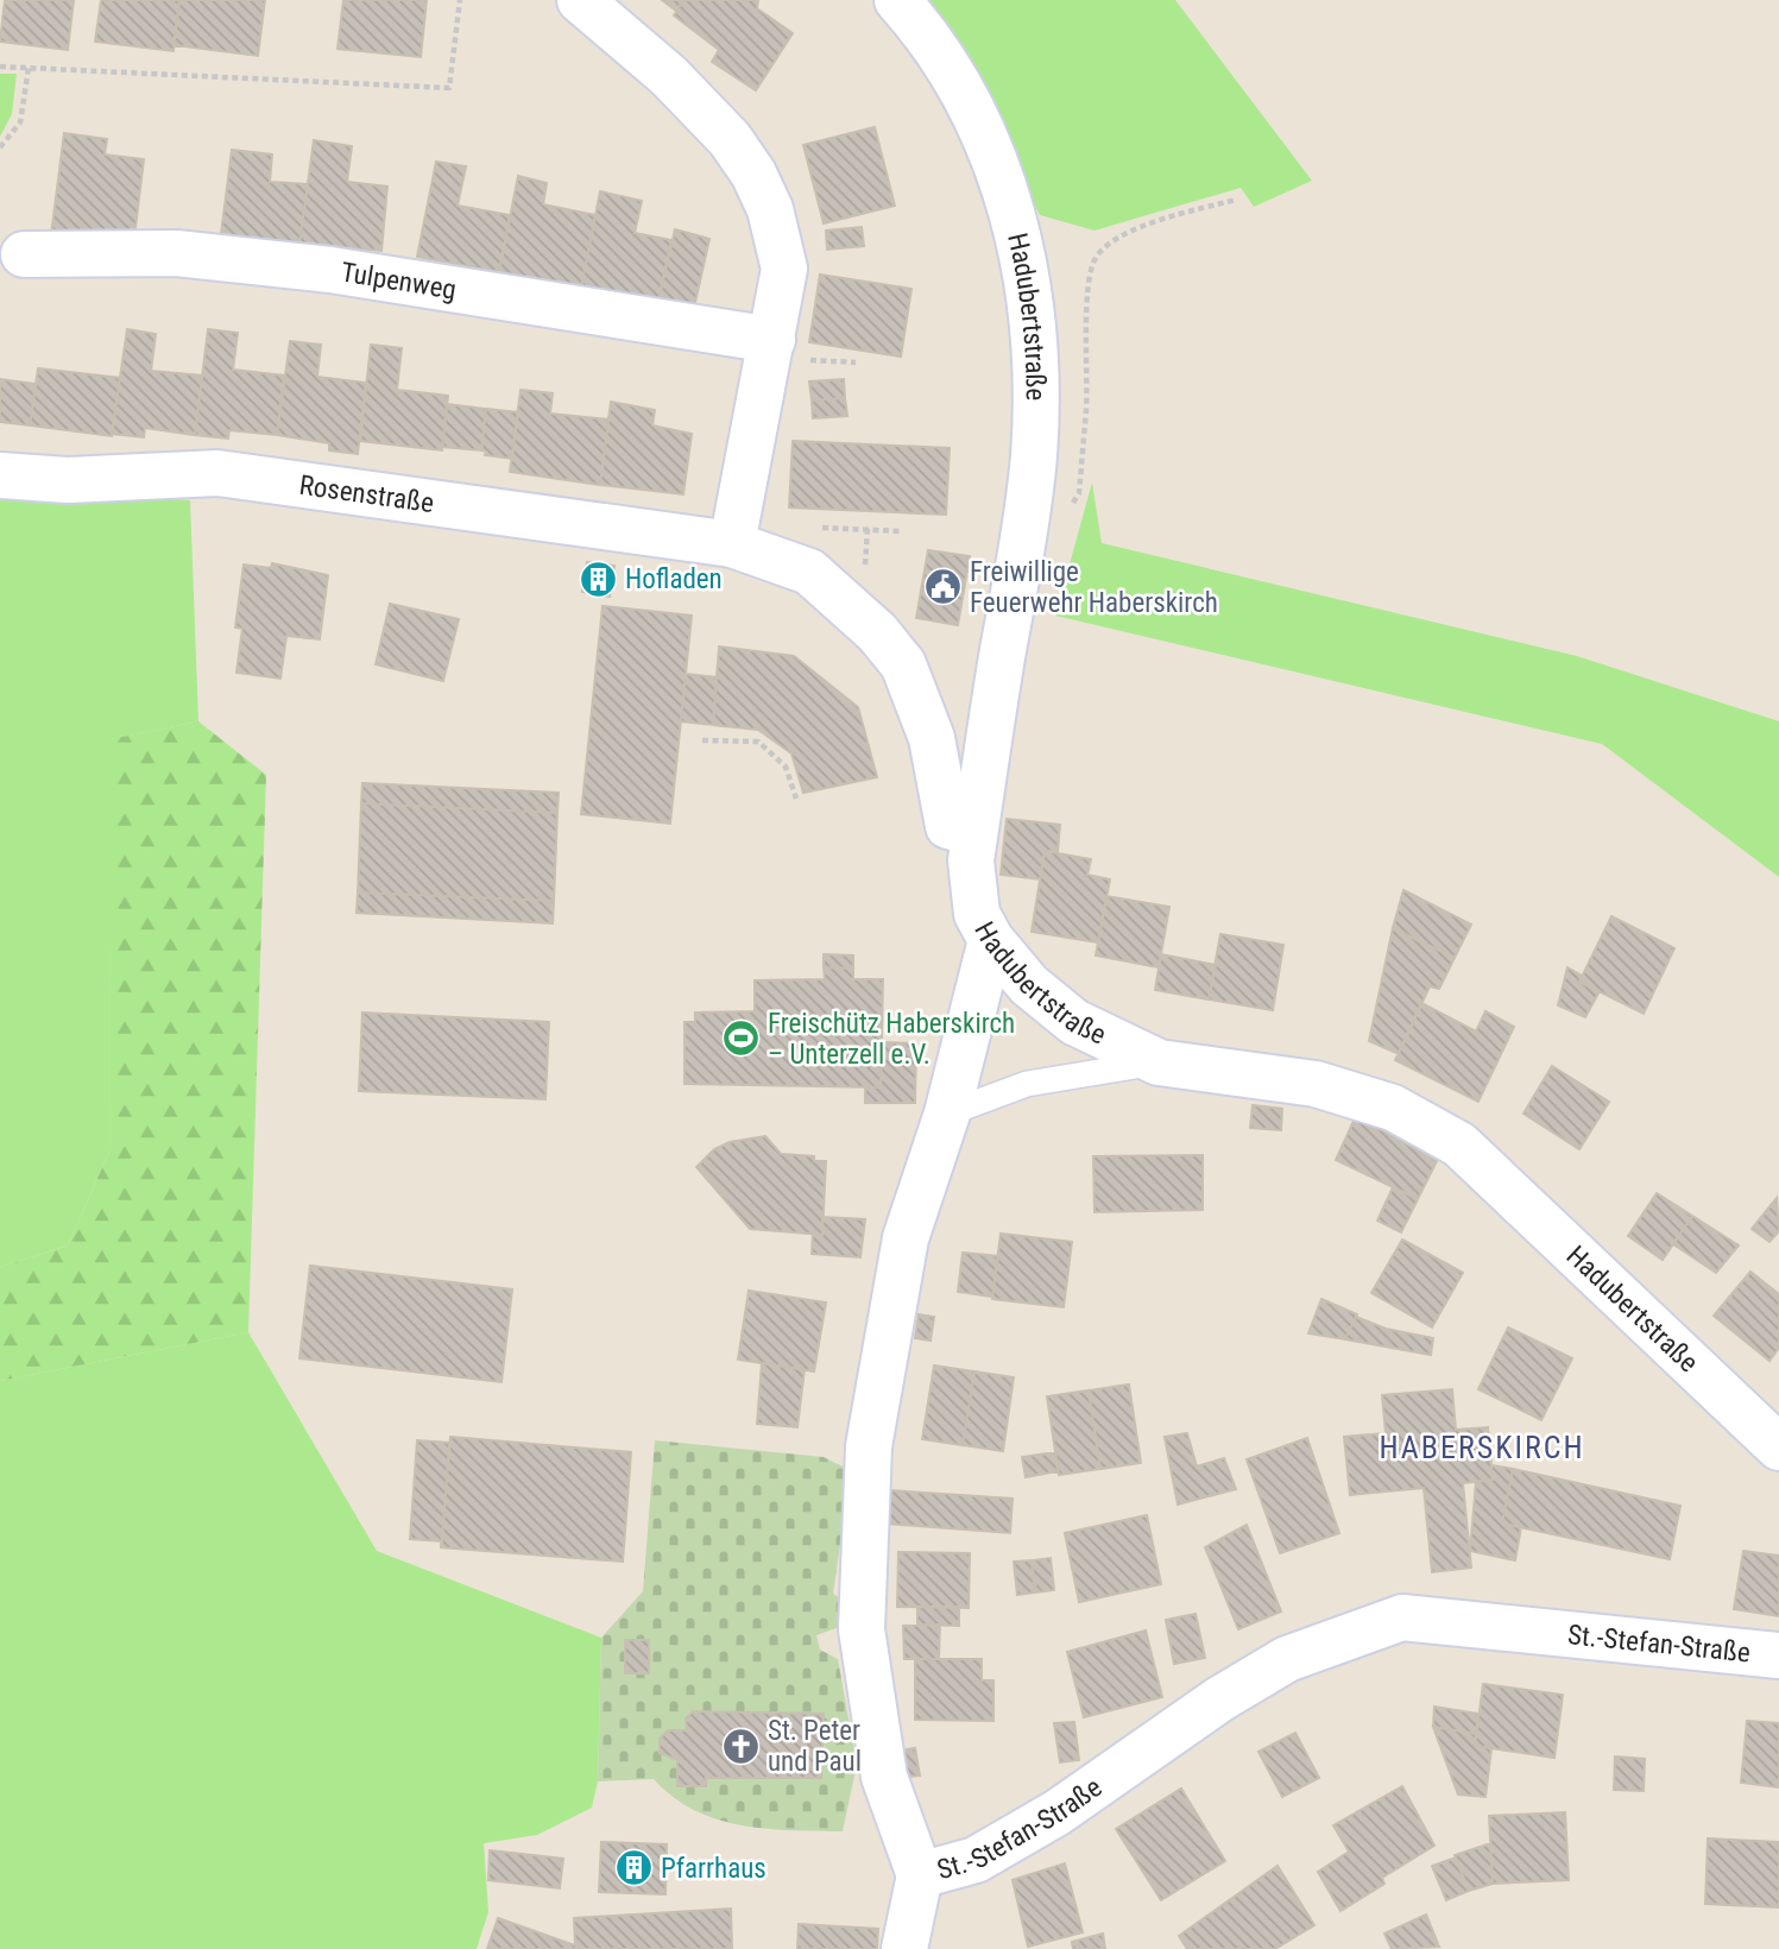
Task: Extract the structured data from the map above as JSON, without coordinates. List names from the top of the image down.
{
  "streets": {
    "street": [
      "Tulpenweg",
      "Hadubertstraße",
      "Rosenstraße",
      "St.-Stefan-Straße"
    ]
  },
  "crossings": [
    ["Hadubertstraße", "Rosenstraße"],
    ["Hadubertstraße", "St.-Stefan-Straße"]
  ],
  "districts": ["HABERSKIRCH"],
  "places": {
    "building": ["Hofladen", "Pfarrhaus"],
    "public building": ["Freiwillige Feuerwehr Haberskirch"],
    "sports": ["Freischütz Haberskirch – Unterzell e.V."],
    "church": ["St. Peter und Paul"]
  }
}
